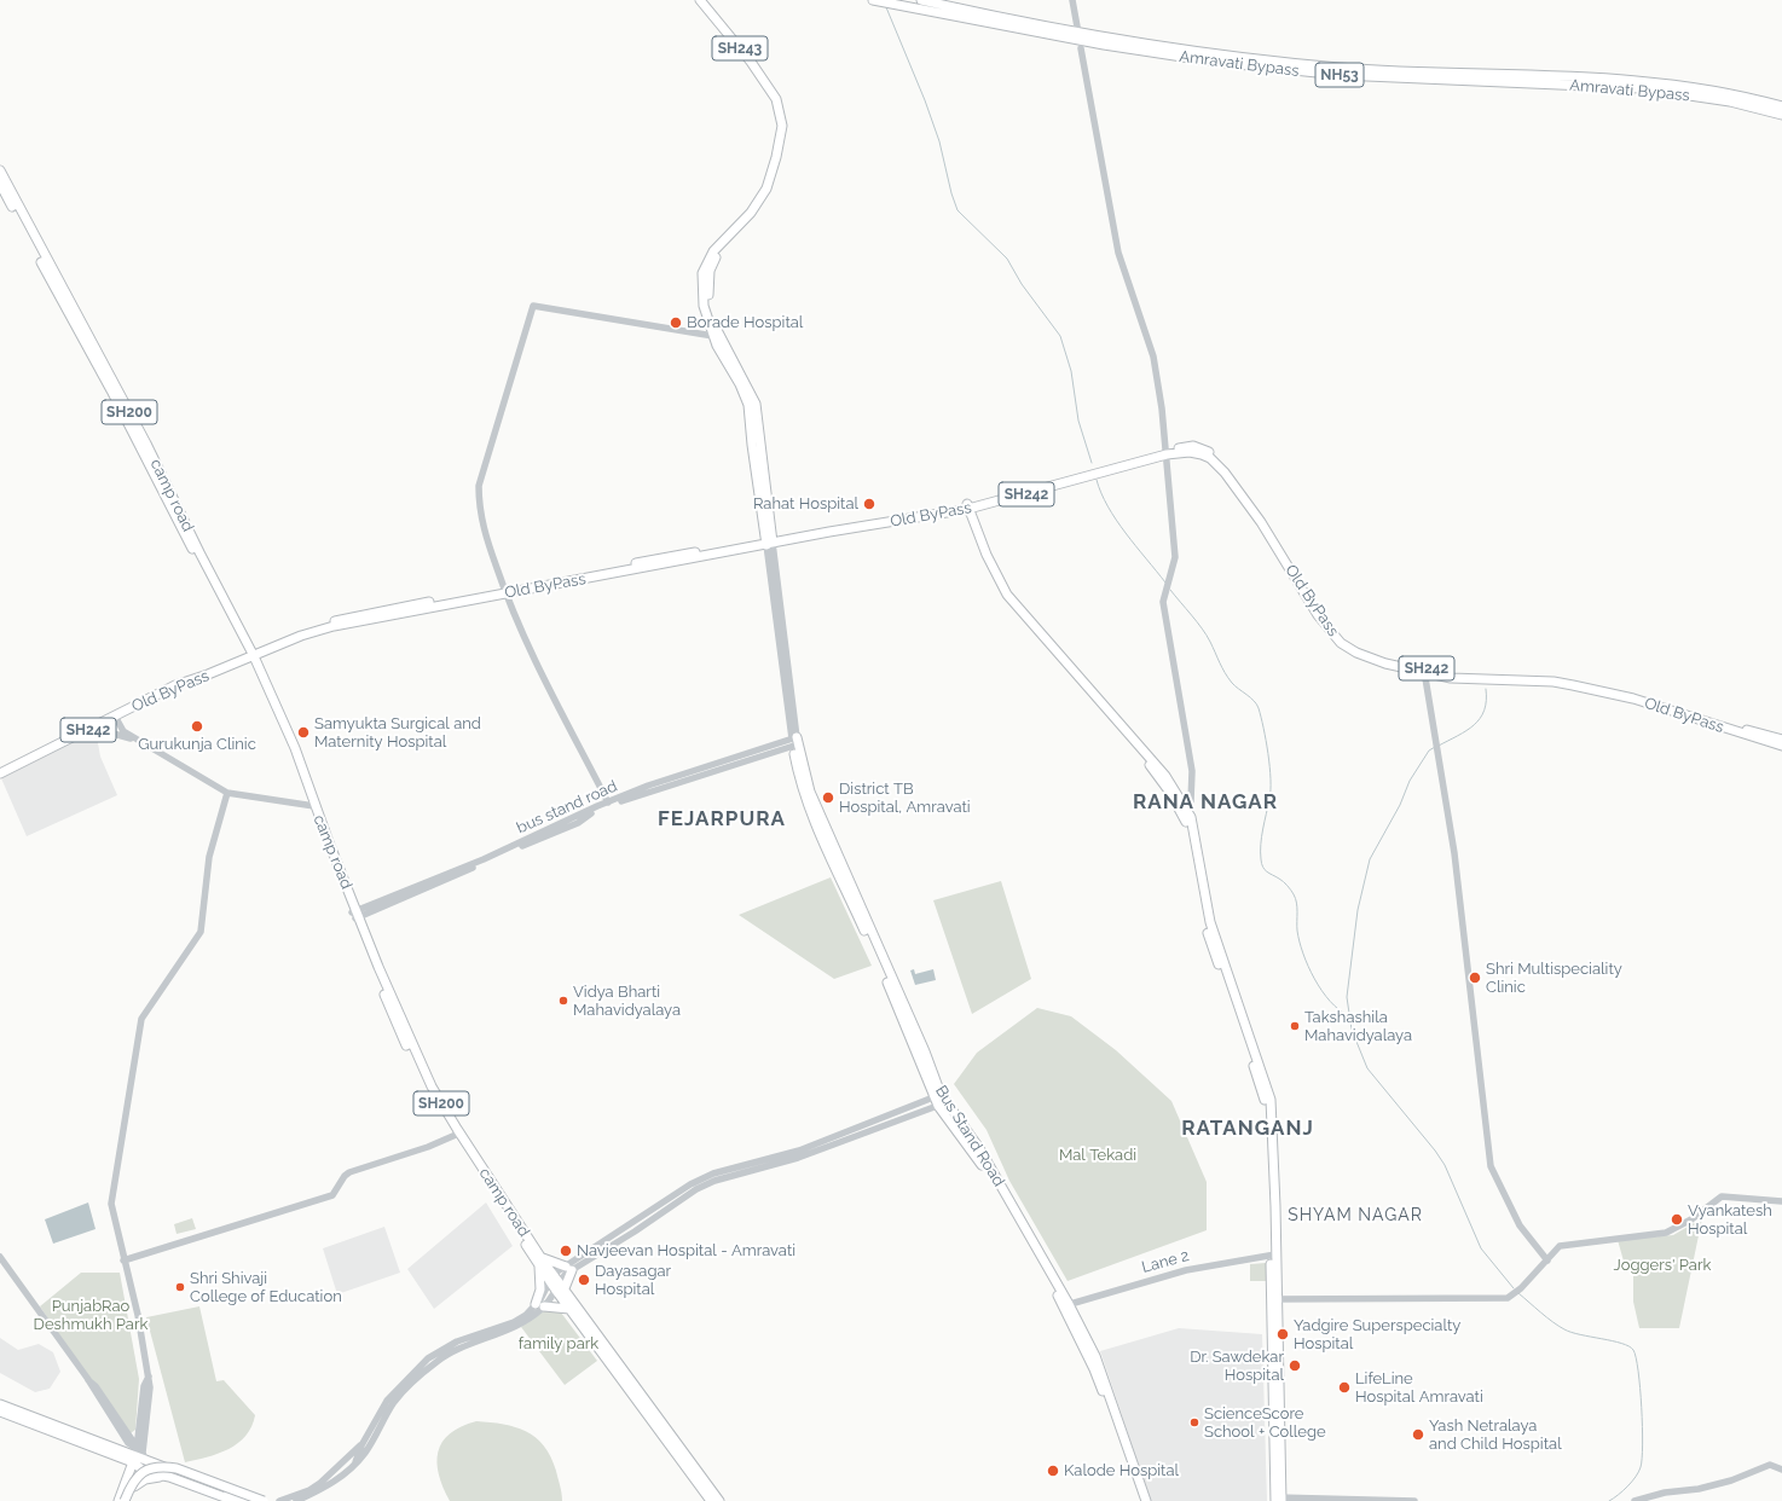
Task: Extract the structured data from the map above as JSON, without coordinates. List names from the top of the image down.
{
  "streets": {
    "main road": [
      "SH243",
      "Amravati Bypass",
      "NH53",
      "SH200",
      "SH242",
      "camp road",
      "Old ByPass",
      "Bus Stand Road"
    ],
    "street": ["bus stand road", "Lane 2"]
  },
  "crossings": [
    ["SH243", "Old ByPass"],
    ["camp road", "Old ByPass"],
    ["camp road", "bus stand road"],
    ["bus stand road", "Bus Stand Road"],
    ["Bus Stand Road", "Lane 2"]
  ],
  "districts": [
    "RANA NAGAR",
    "FEJARPURA",
    "RATANGANJ",
    "SHYAM NAGAR"
  ],
  "parks": [
    "Mal Tekadi",
    "Joggers' Park",
    "PunjabRao Deshmukh Park",
    "family park"
  ],
  "places": [
    "Borade Hospital",
    "Rahat Hospital",
    "Gurukunja Clinic",
    "Samyukta Surgical and Maternity Hospital",
    "District TB Hospital, Amravati",
    "Shri Multispeciality Clinic",
    "Vidya Bharti Mahavidyalaya",
    "Takshashila Mahavidyalaya",
    "Vyankatesh Hospital",
    "Navjeevan Hospital - Amravati",
    "Dayasagar Hospital",
    "Shri Shivaji College of Education",
    "Yadgire Superspecialty Hospital",
    "Dr. Sawdekar Hospital",
    "LifeLine Hospital Amravati",
    "ScienceScore School + College",
    "Yash Netralaya and Child Hospital",
    "Kalode Hospital"
  ]
}
